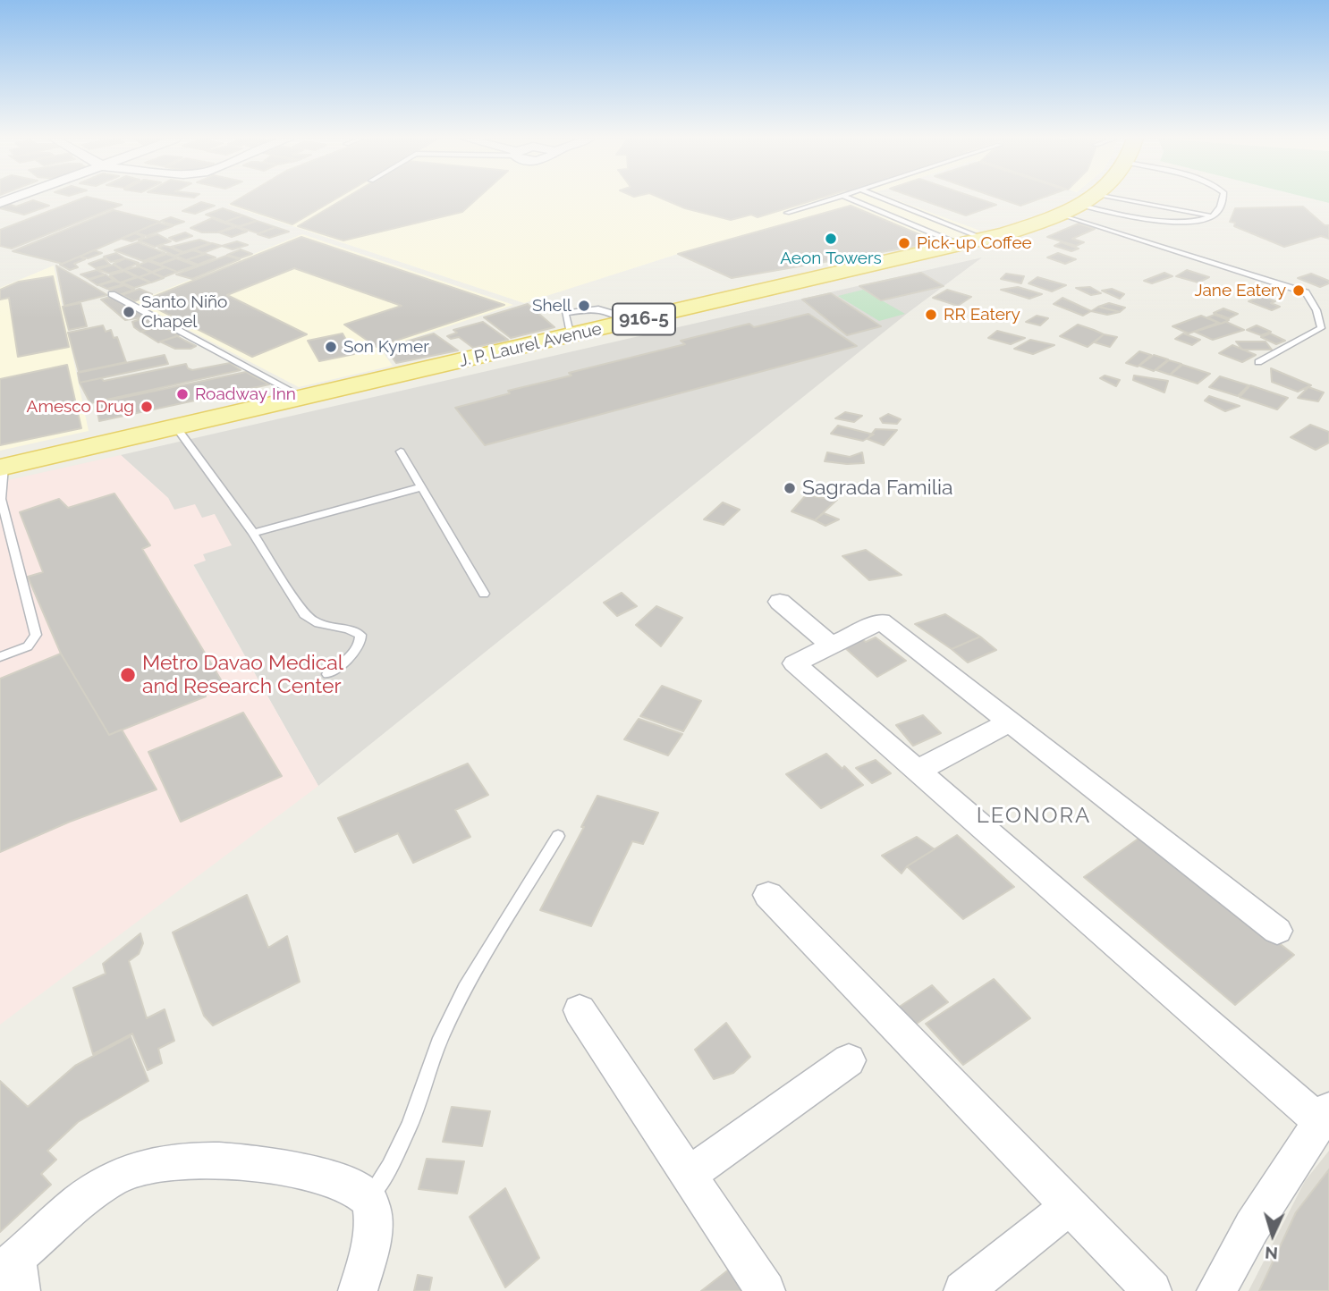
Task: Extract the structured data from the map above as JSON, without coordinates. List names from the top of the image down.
{
  "streets": {
    "main road": ["916-5", "J. P. Laurel Avenue"]
  },
  "districts": ["LEONORA"],
  "places": [
    "Aeon Towers",
    "Pick-up Coffee",
    "Jane Eatery",
    "Shell",
    "Santo Niño Chapel",
    "RR Eatery",
    "Son Kymer",
    "Roadway Inn",
    "Amesco Drug",
    "Sagrada Familia",
    "Metro Davao Medical and Research Center"
  ],
  "north": "bottom"
}
